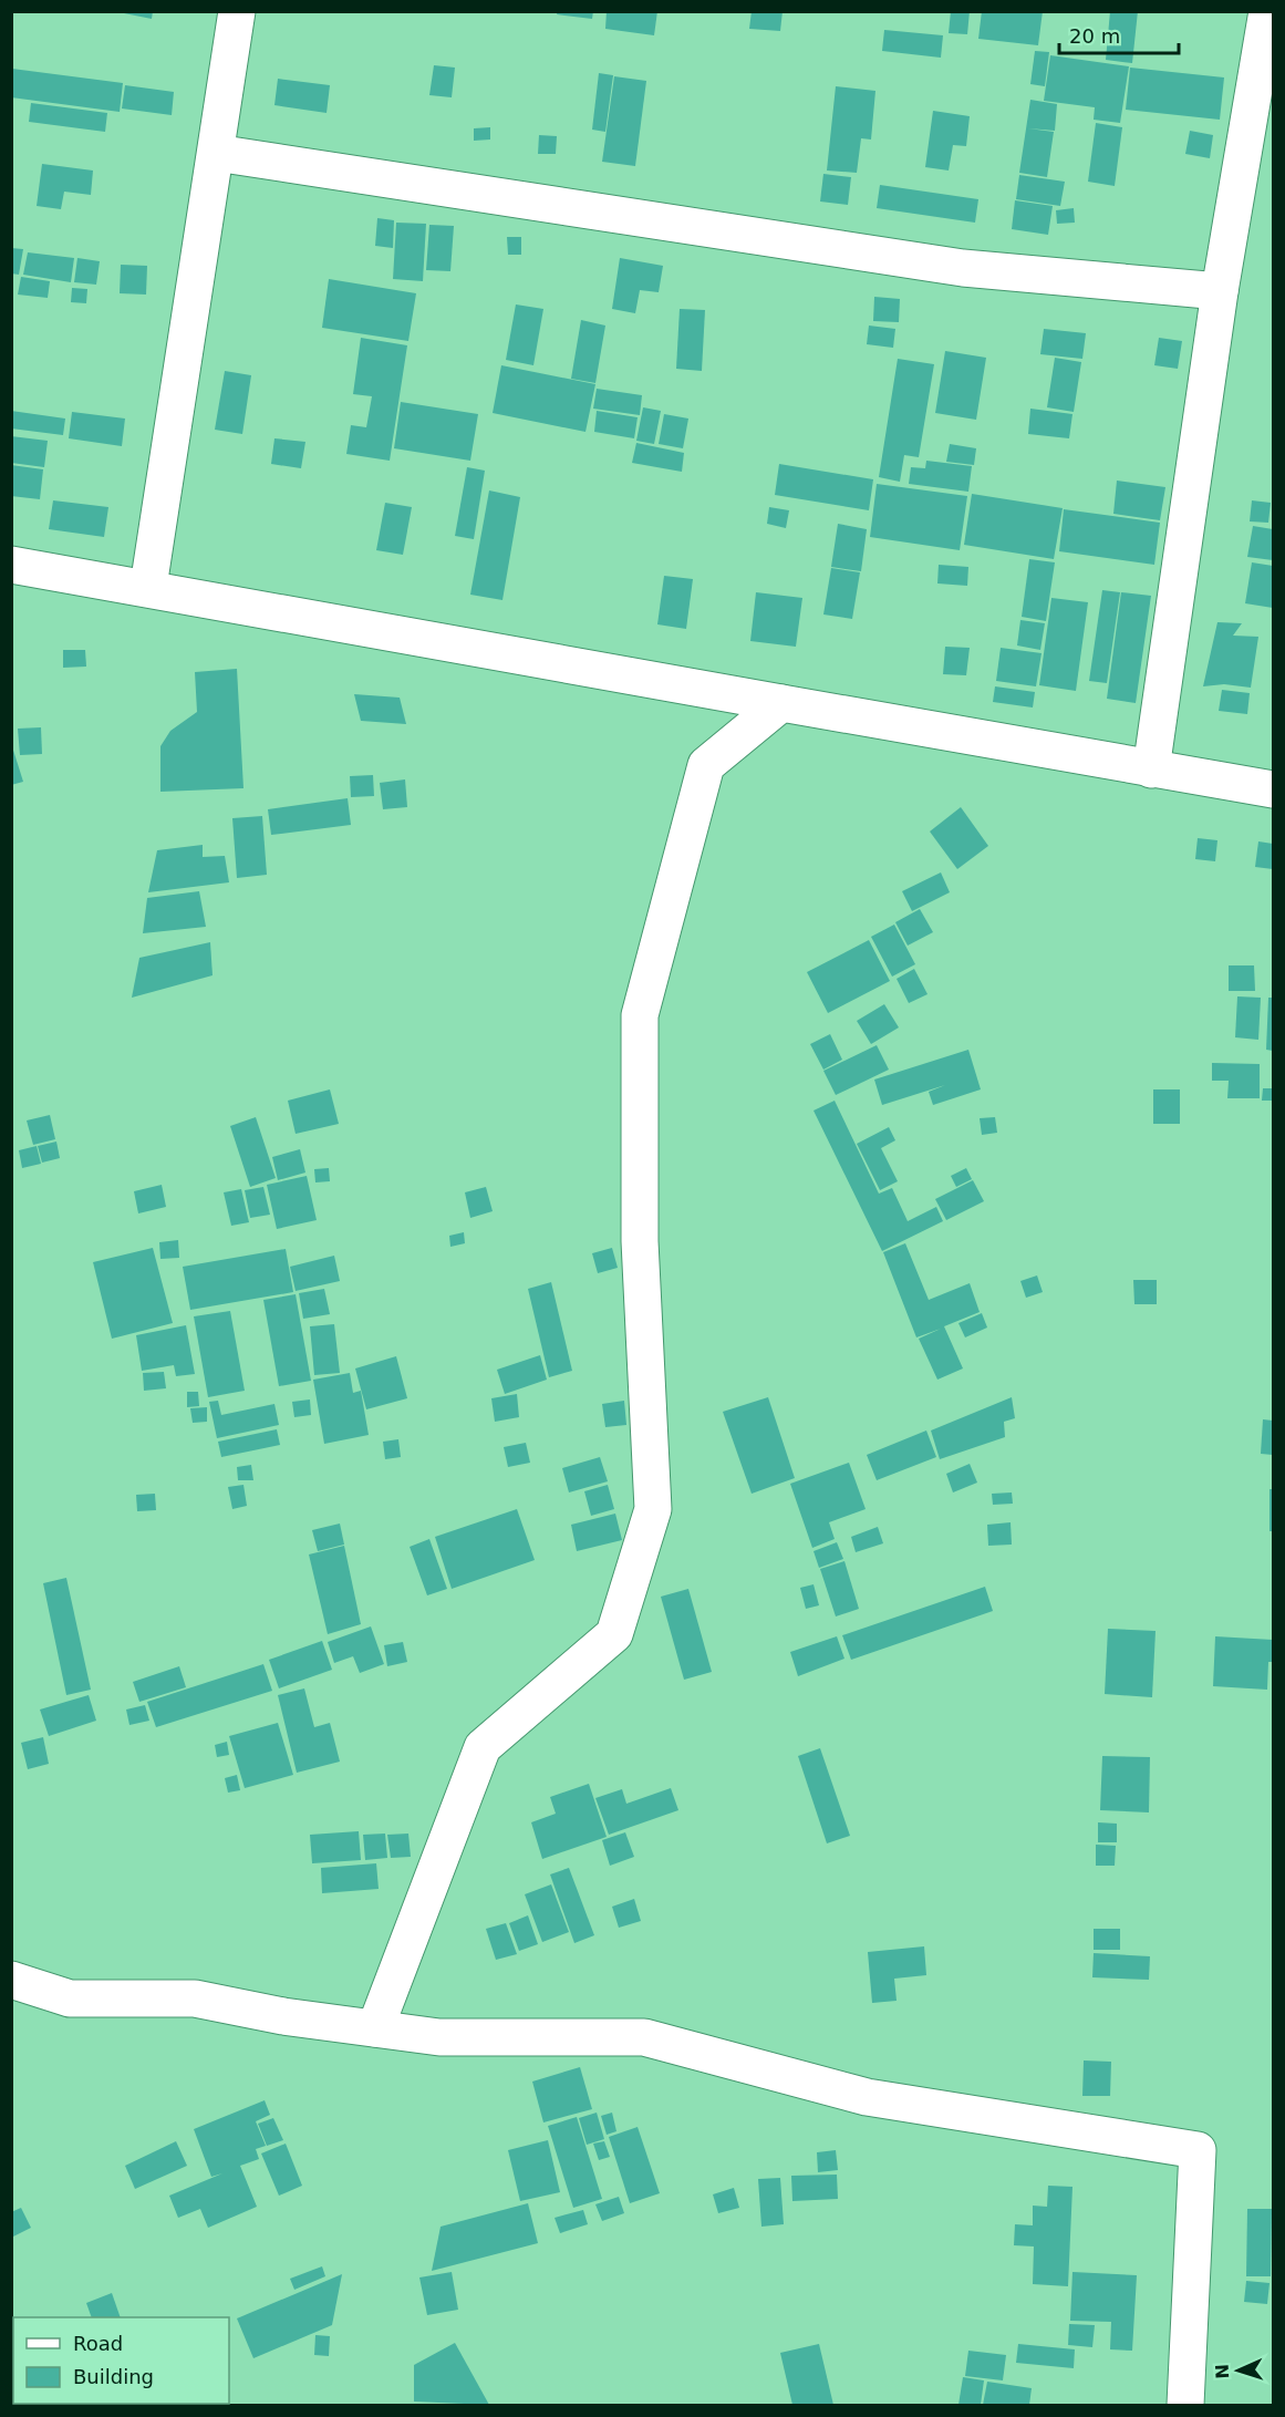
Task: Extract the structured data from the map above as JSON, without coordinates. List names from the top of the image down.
{
  "legend": ["Road", "Building"],
  "scale_bar": "20 m",
  "north": "left"
}
